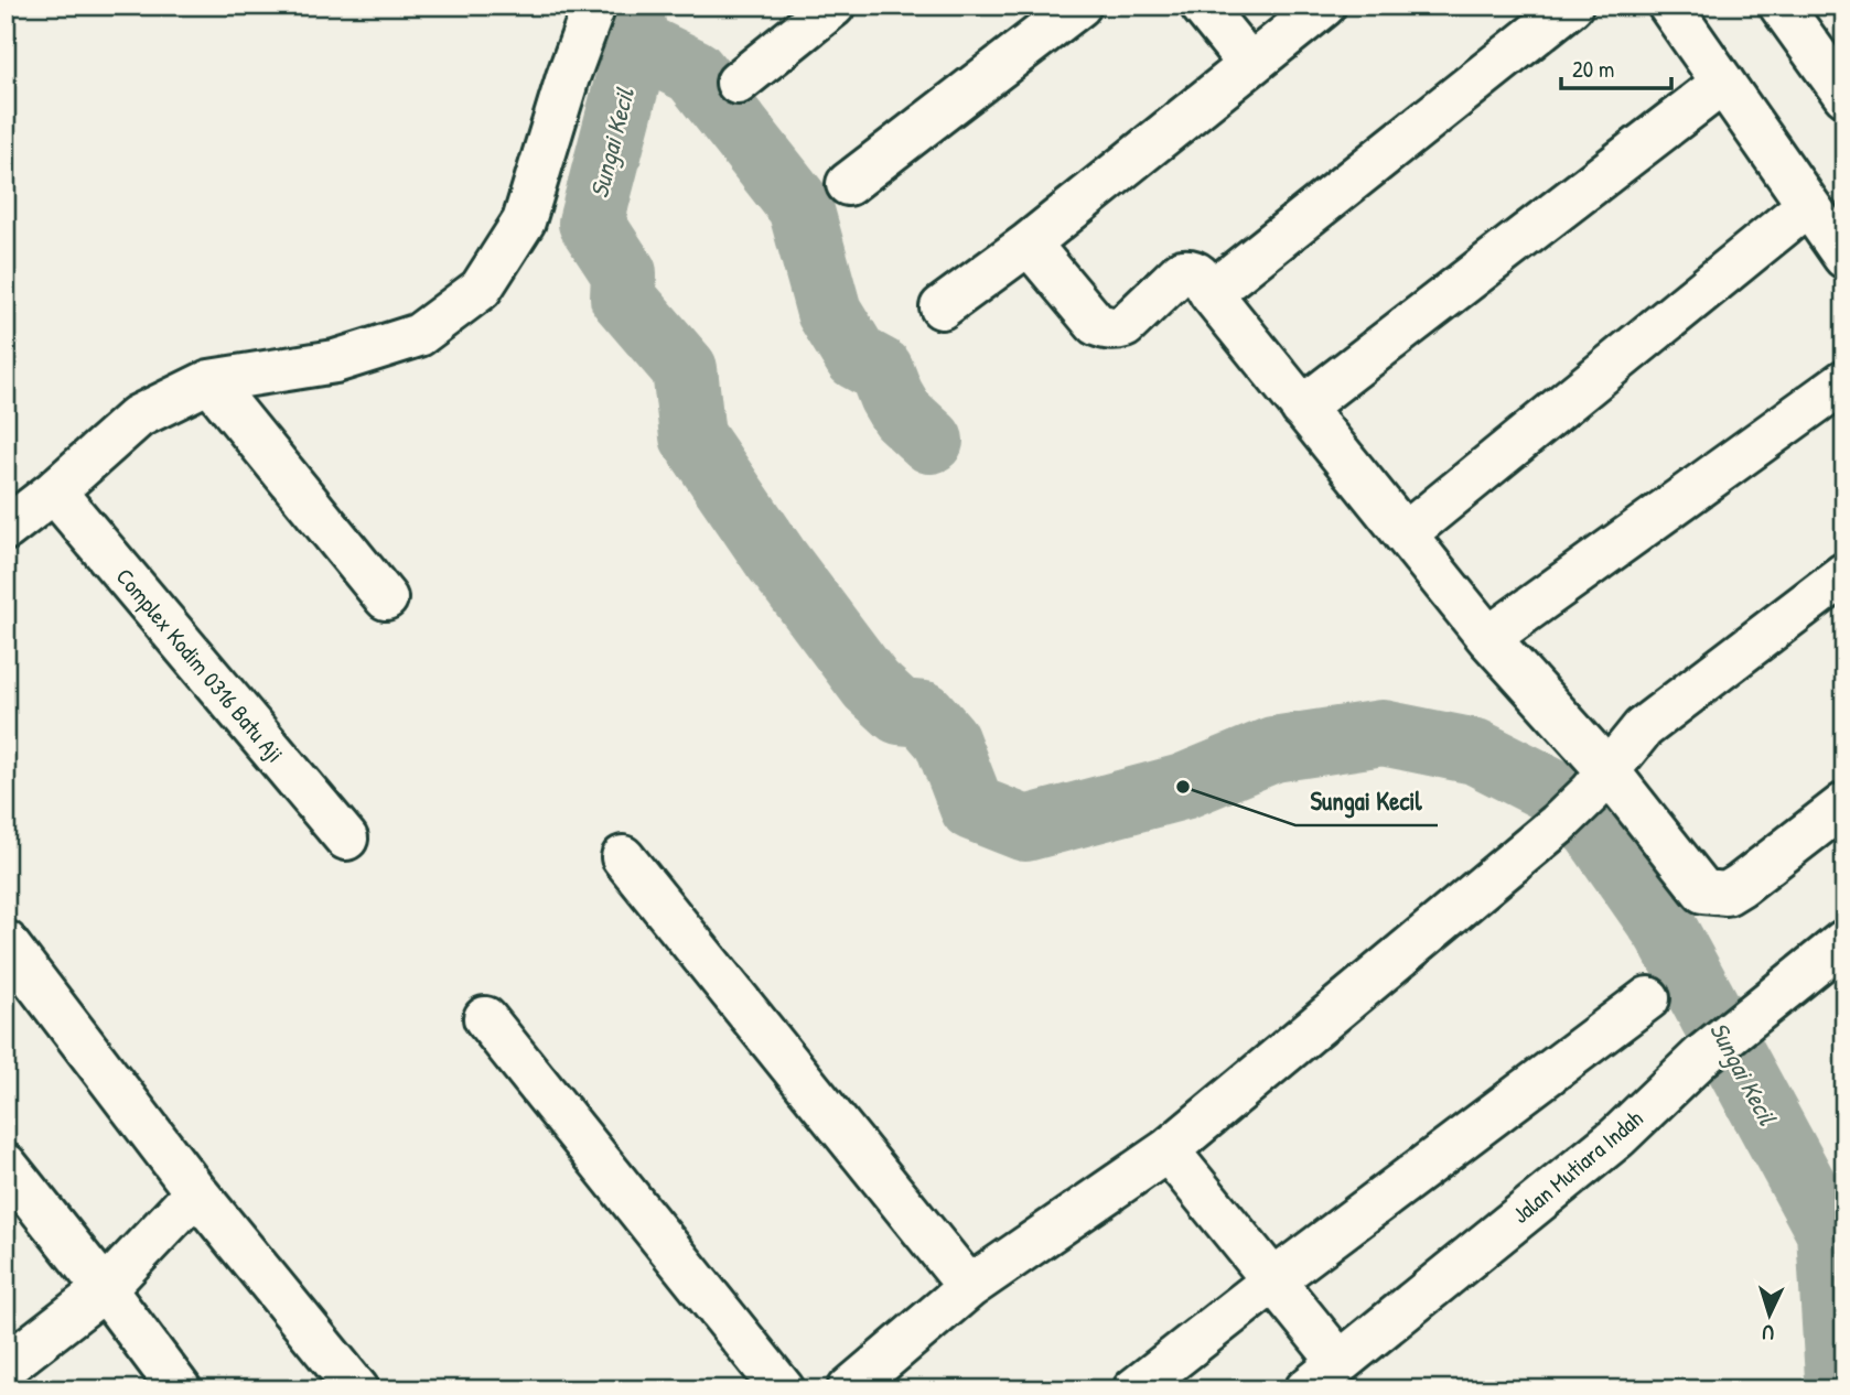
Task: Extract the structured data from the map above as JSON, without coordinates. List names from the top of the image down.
{
  "streets": {
    "street": ["Complex Kodim 0316 Batu Aji", "Jalan Mutiara Indah"]
  },
  "water": ["Sungai Kecil"],
  "places": ["Sungai Kecil"],
  "scale_bar": "20 m",
  "north": "bottom"
}
